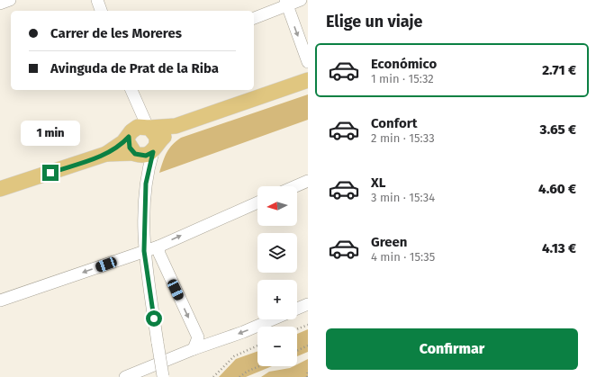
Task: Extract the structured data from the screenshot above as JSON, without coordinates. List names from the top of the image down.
{
  "north": "left",
  "page": {
    "heading": "Elige un viaje",
    "banner": ["Carrer de les Moreres", "Avinguda de Prat de la Riba"],
    "list": [
      {
        "name": "Económico",
        "note": "1 min · 15:32",
        "value": "2.71 €"
      },
      {
        "name": "Confort",
        "note": "2 min · 15:33",
        "value": "3.65 €"
      },
      {
        "name": "XL",
        "note": "3 min · 15:34",
        "value": "4.60 €"
      },
      {
        "name": "Green",
        "note": "4 min · 15:35",
        "value": "4.13 €"
      }
    ],
    "bubble": "1 min",
    "map_buttons": ["+", "−"],
    "buttons": "Confirmar"
  }
}
